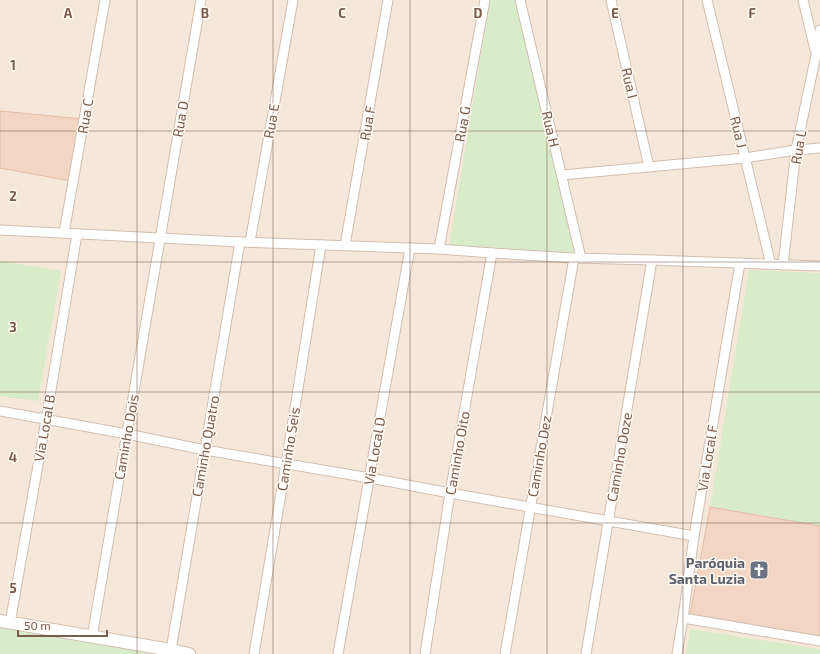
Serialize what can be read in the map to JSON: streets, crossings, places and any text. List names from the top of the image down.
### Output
{
  "streets": {
    "street": [
      "Rua I",
      "Rua C",
      "Rua D",
      "Rua E",
      "Rua F",
      "Rua G",
      "Rua H",
      "Rua J",
      "Rua L",
      "Via Local B",
      "Caminho Dois",
      "Caminho Quatro",
      "Caminho Seis",
      "Via Local D",
      "Caminho Oito",
      "Caminho Dez",
      "Caminho Doze",
      "Via Local F"
    ]
  },
  "crossings": [
    ["Rua D", "Caminho Dois"],
    ["Rua H", "Caminho Dez"]
  ],
  "places": {
    "church": ["Paróquia Santa Luzia"]
  },
  "scale_bar": "50 m",
  "grid": {
    "columns": [
      "A",
      "B",
      "C",
      "D",
      "E",
      "F"
    ],
    "rows": [
      "1",
      "2",
      "3",
      "4",
      "5"
    ]
  }
}
